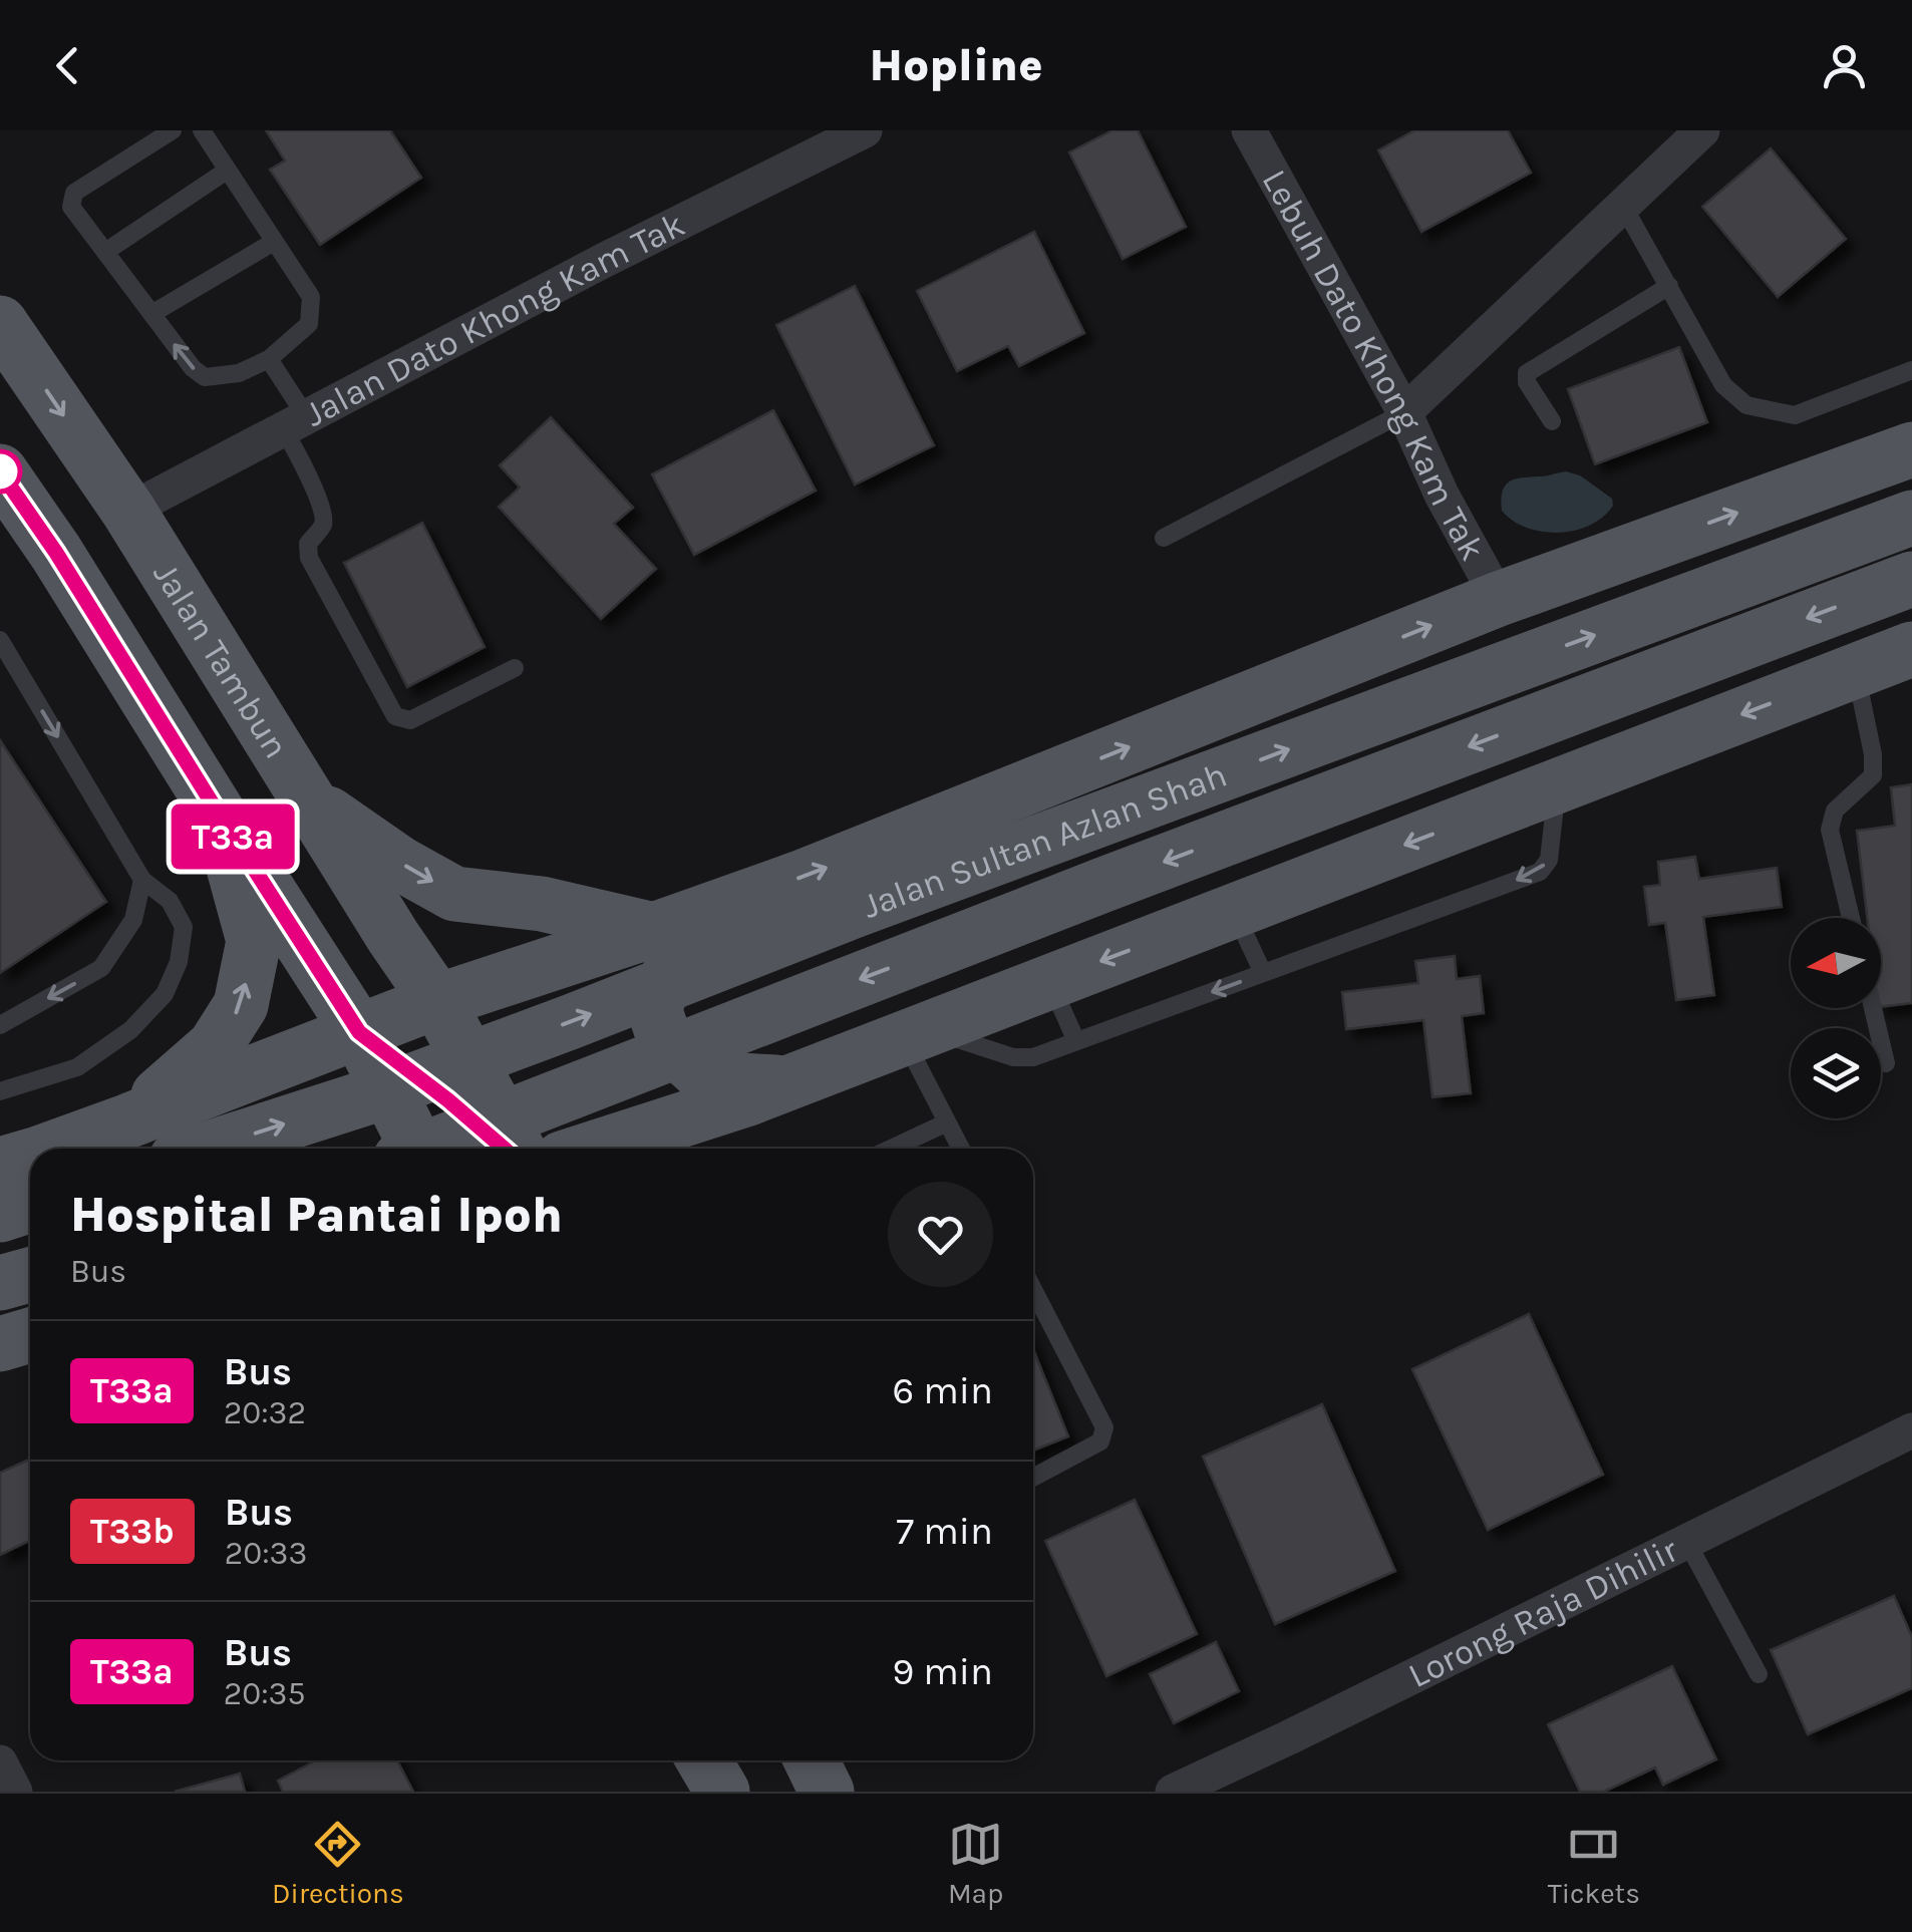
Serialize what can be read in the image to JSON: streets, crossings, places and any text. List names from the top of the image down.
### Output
{
  "streets": {
    "main road": ["Jalan Tambun", "Jalan Sultan Azlan Shah"],
    "street": ["Jalan Dato Khong Kam Tak", "Lebuh Dato Khong Kam Tak", "Lorong Raja Dihilir"]
  },
  "crossings": [
    ["Jalan Dato Khong Kam Tak", "Jalan Tambun"]
  ],
  "lines": ["bus line T33a"],
  "north": "left",
  "page": {
    "header": "Hopline",
    "on_map": "T33a",
    "heading": ["Hospital Pantai Ipoh", "Bus"],
    "list": [
      {
        "mark": "T33a",
        "name": "Bus",
        "note": "20:32",
        "value": "6 min"
      },
      {
        "mark": "T33b",
        "name": "Bus",
        "note": "20:33",
        "value": "7 min"
      },
      {
        "mark": "T33a",
        "name": "Bus",
        "note": "20:35",
        "value": "9 min"
      }
    ],
    "tabs": ["Directions", "Map", "Tickets"]
  }
}
